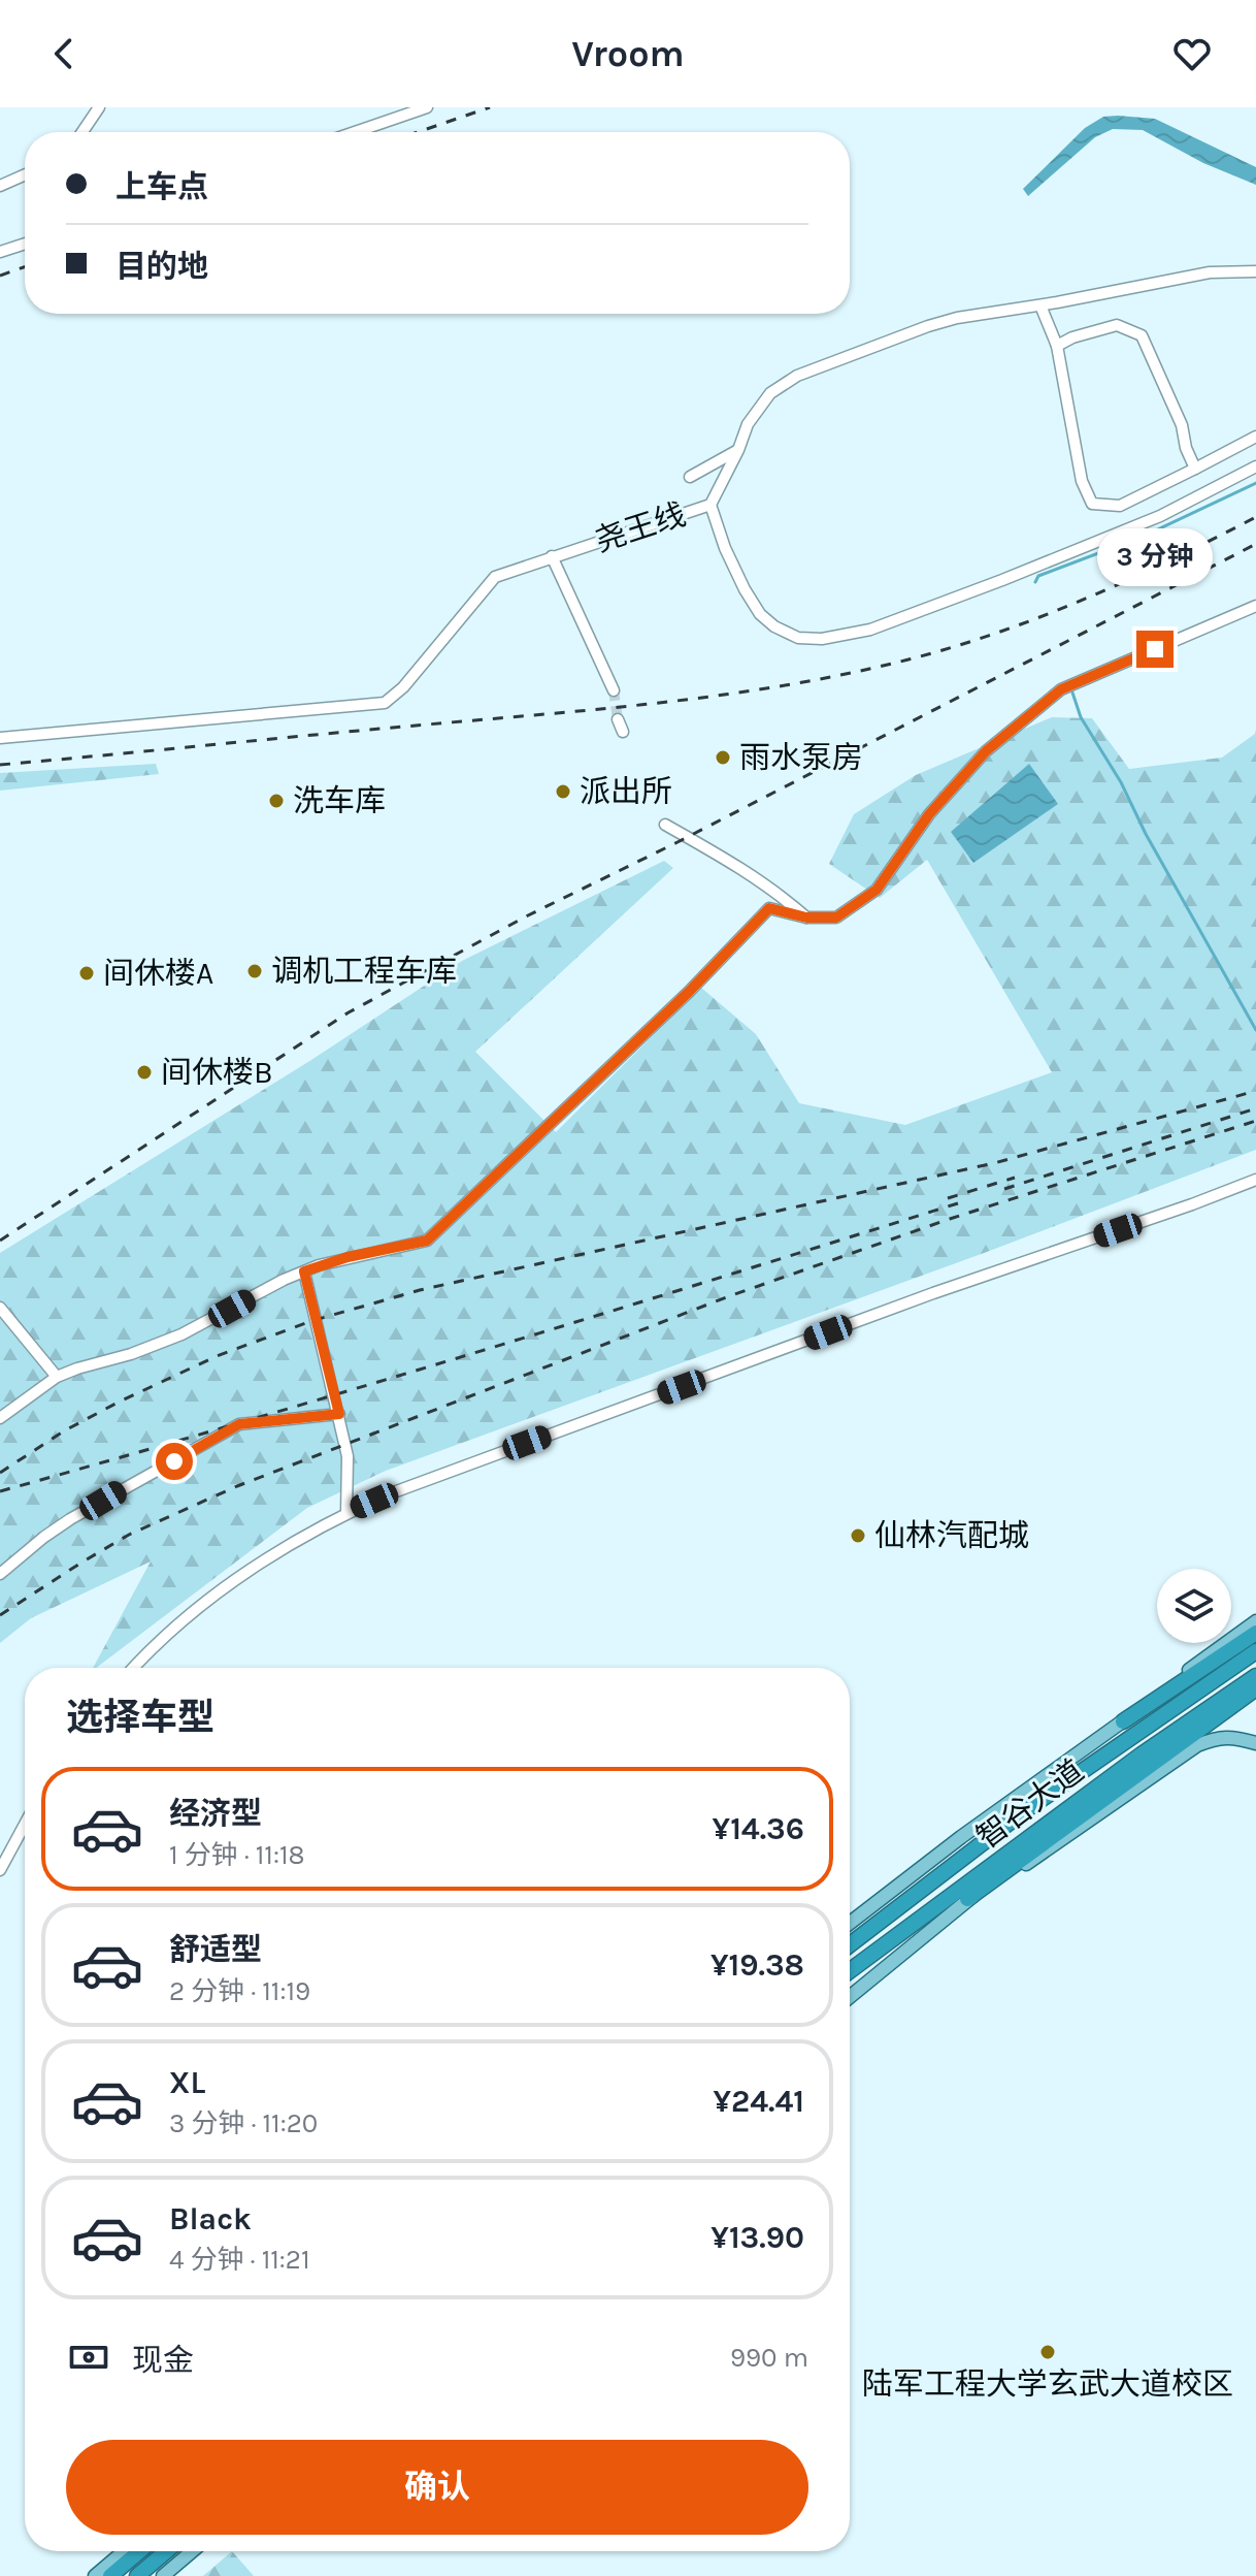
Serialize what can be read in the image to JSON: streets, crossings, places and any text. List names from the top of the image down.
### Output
{
  "streets": {
    "highway": ["智谷大道"],
    "street": ["尧王线"]
  },
  "places": [
    "雨水泵房",
    "派出所",
    "洗车库",
    "调机工程车库",
    "间休楼A",
    "间休楼B",
    "仙林汽配城",
    "陆军工程大学玄武大道校区"
  ],
  "page": {
    "header": "Vroom",
    "banner": ["上车点", "目的地"],
    "bubble": "3 分钟",
    "heading": "选择车型",
    "list": [
      {
        "name": "经济型",
        "note": "1 分钟 · 11:18",
        "value": "¥14.36"
      },
      {
        "name": "舒适型",
        "note": "2 分钟 · 11:19",
        "value": "¥19.38"
      },
      {
        "name": "XL",
        "note": "3 分钟 · 11:20",
        "value": "¥24.41"
      },
      {
        "name": "Black",
        "note": "4 分钟 · 11:21",
        "value": "¥13.90"
      }
    ],
    "pay": ["现金", "990 m"],
    "buttons": "确认"
  }
}
